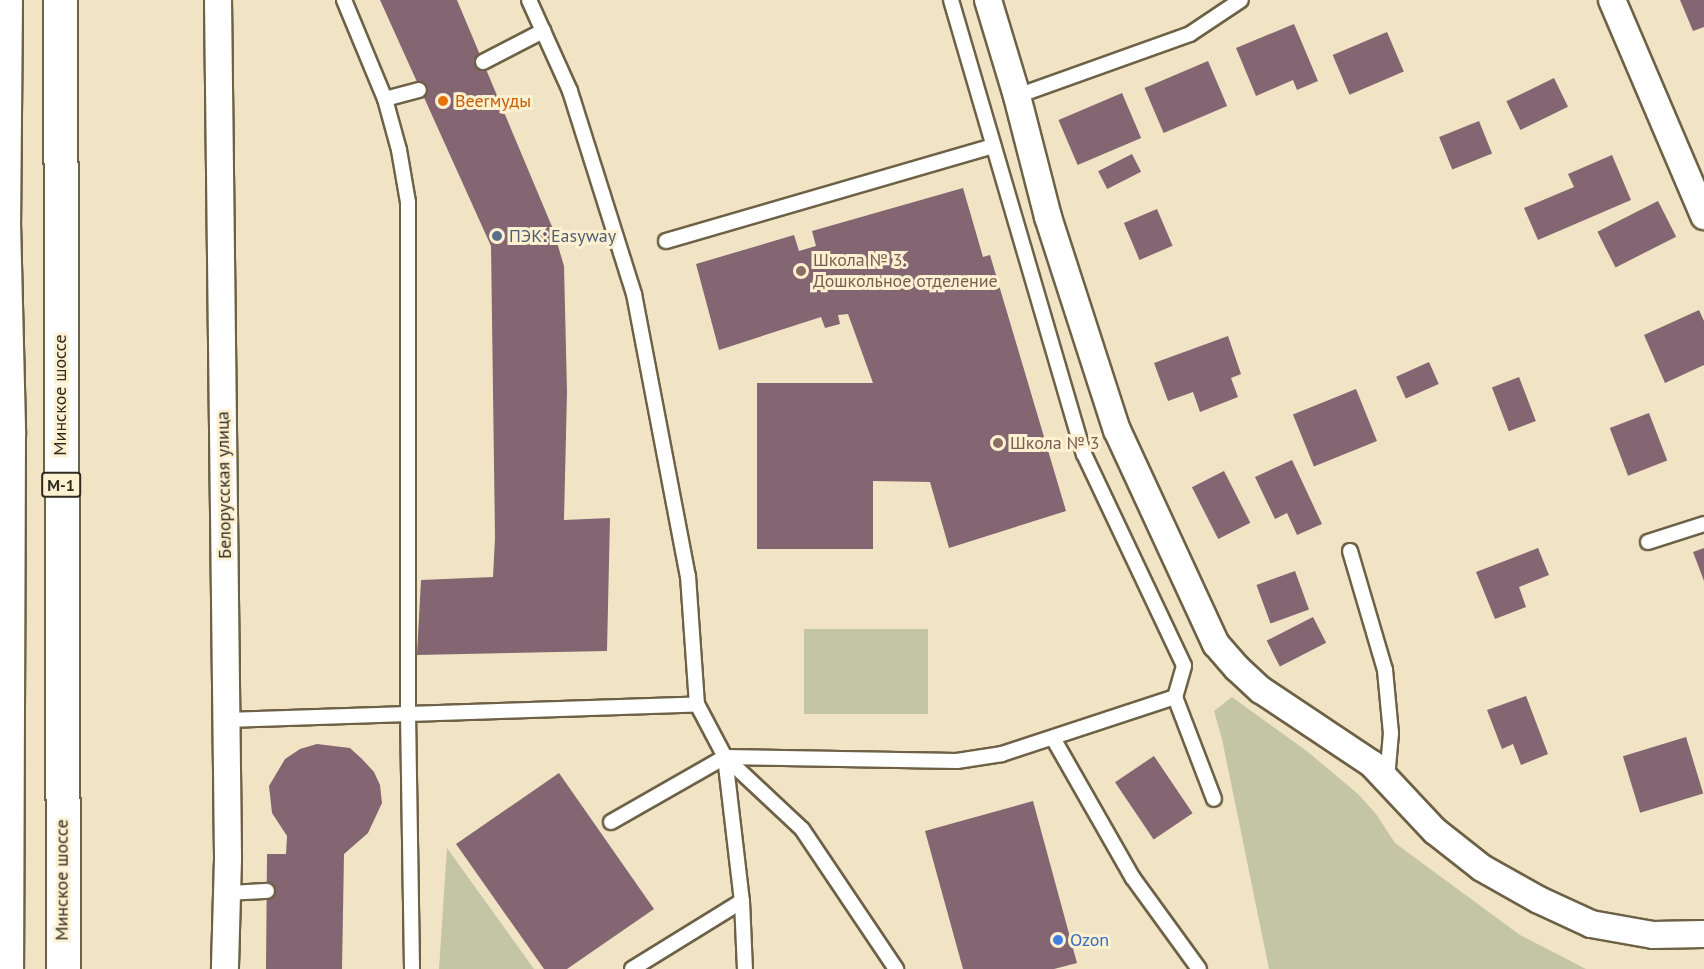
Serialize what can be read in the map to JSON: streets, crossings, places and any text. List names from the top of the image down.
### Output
{
  "streets": {
    "highway": ["Минское шоссе", "М-1"],
    "street": ["Белорусская улица"]
  },
  "places": [
    "Beerмуды",
    "ПЭК: Easyway",
    "Школа № 3. Дошкольное отделение",
    "Школа № 3",
    "Ozon"
  ]
}
